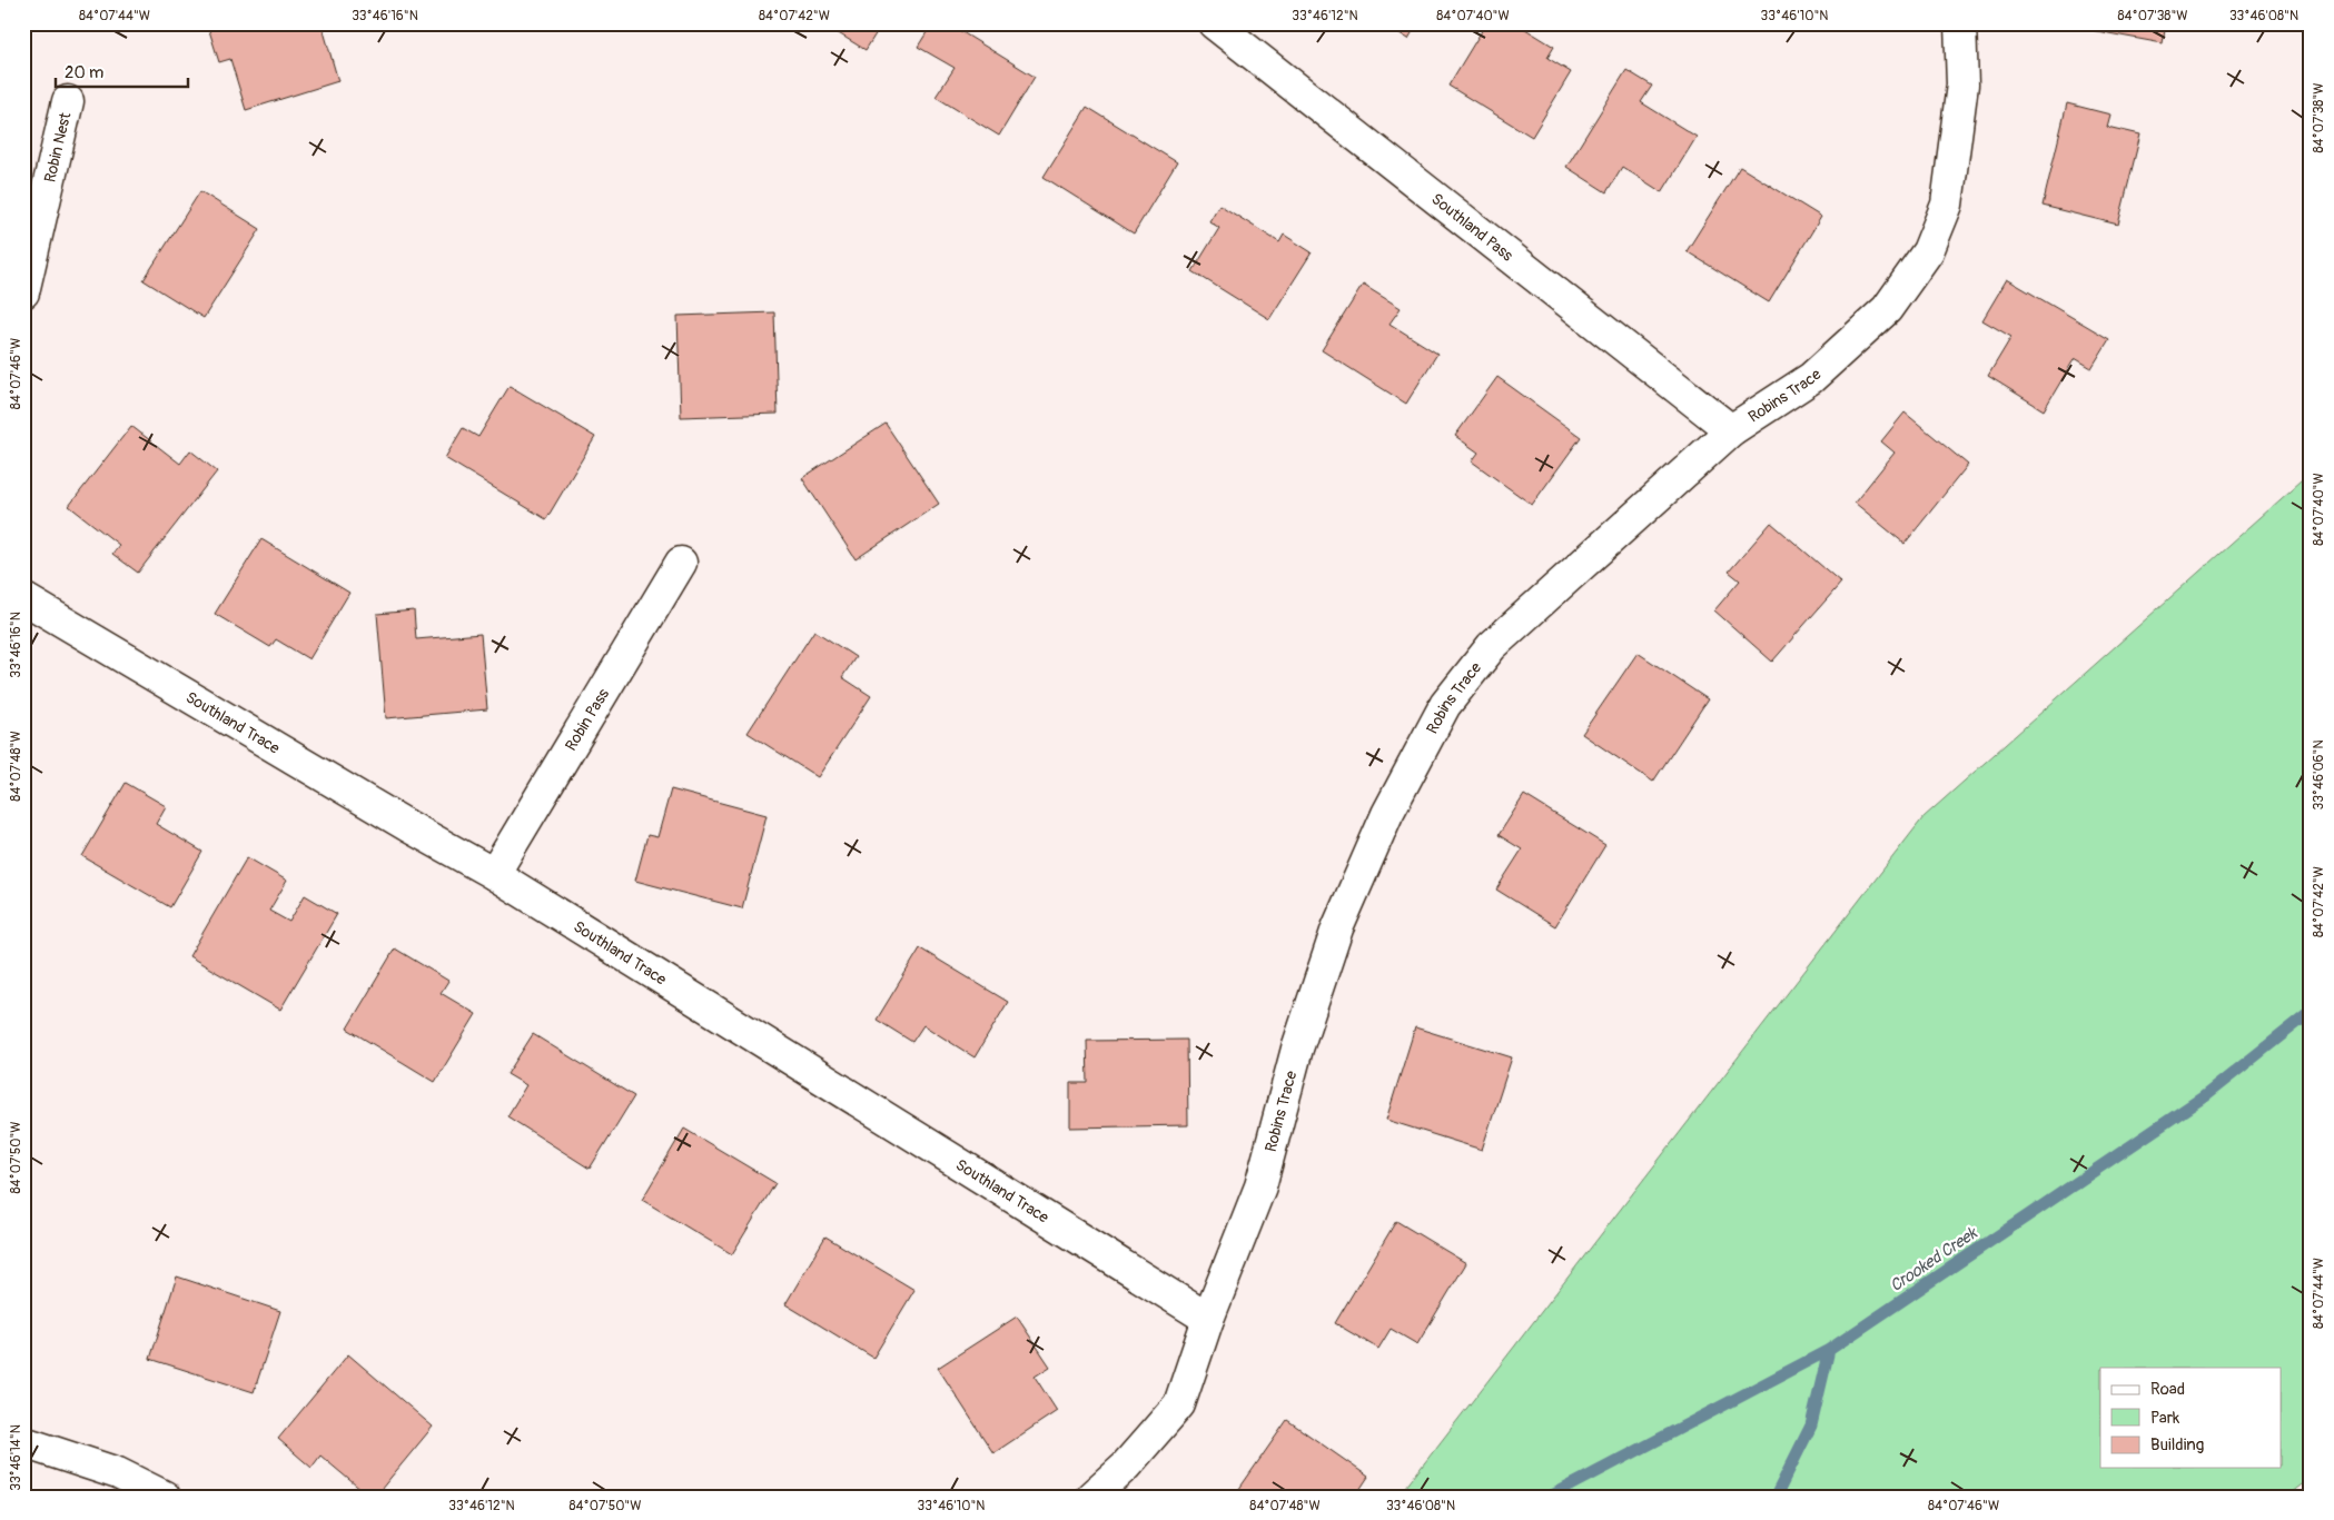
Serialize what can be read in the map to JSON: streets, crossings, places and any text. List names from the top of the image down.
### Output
{
  "streets": {
    "street": [
      "Robin Nest",
      "Southland Pass",
      "Robins Trace",
      "Robin Pass",
      "Southland Trace"
    ]
  },
  "crossings": [
    ["Southland Pass", "Robins Trace"],
    ["Robins Trace", "Southland Trace"],
    ["Robin Pass", "Southland Trace"]
  ],
  "water": ["Crooked Creek"],
  "legend": ["Road", "Park", "Building"],
  "scale_bar": "20 m",
  "coordinates": [
    "84°07'44\"W",
    "33°46'16\"N",
    "84°07'42\"W",
    "33°46'12\"N",
    "84°07'40\"W",
    "33°46'10\"N",
    "84°07'38\"W",
    "33°46'08\"N",
    "84°07'46\"W",
    "84°07'48\"W",
    "33°46'06\"N",
    "84°07'50\"W",
    "33°46'14\"N"
  ]
}
